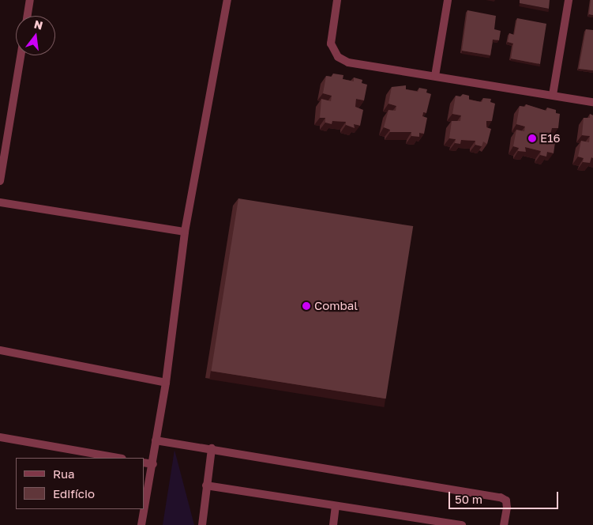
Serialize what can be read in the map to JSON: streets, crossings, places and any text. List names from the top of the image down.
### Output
{
  "places": ["E16", "Combal"],
  "legend": ["Rua", "Edifício"],
  "scale_bar": "50 m",
  "north": "top"
}
